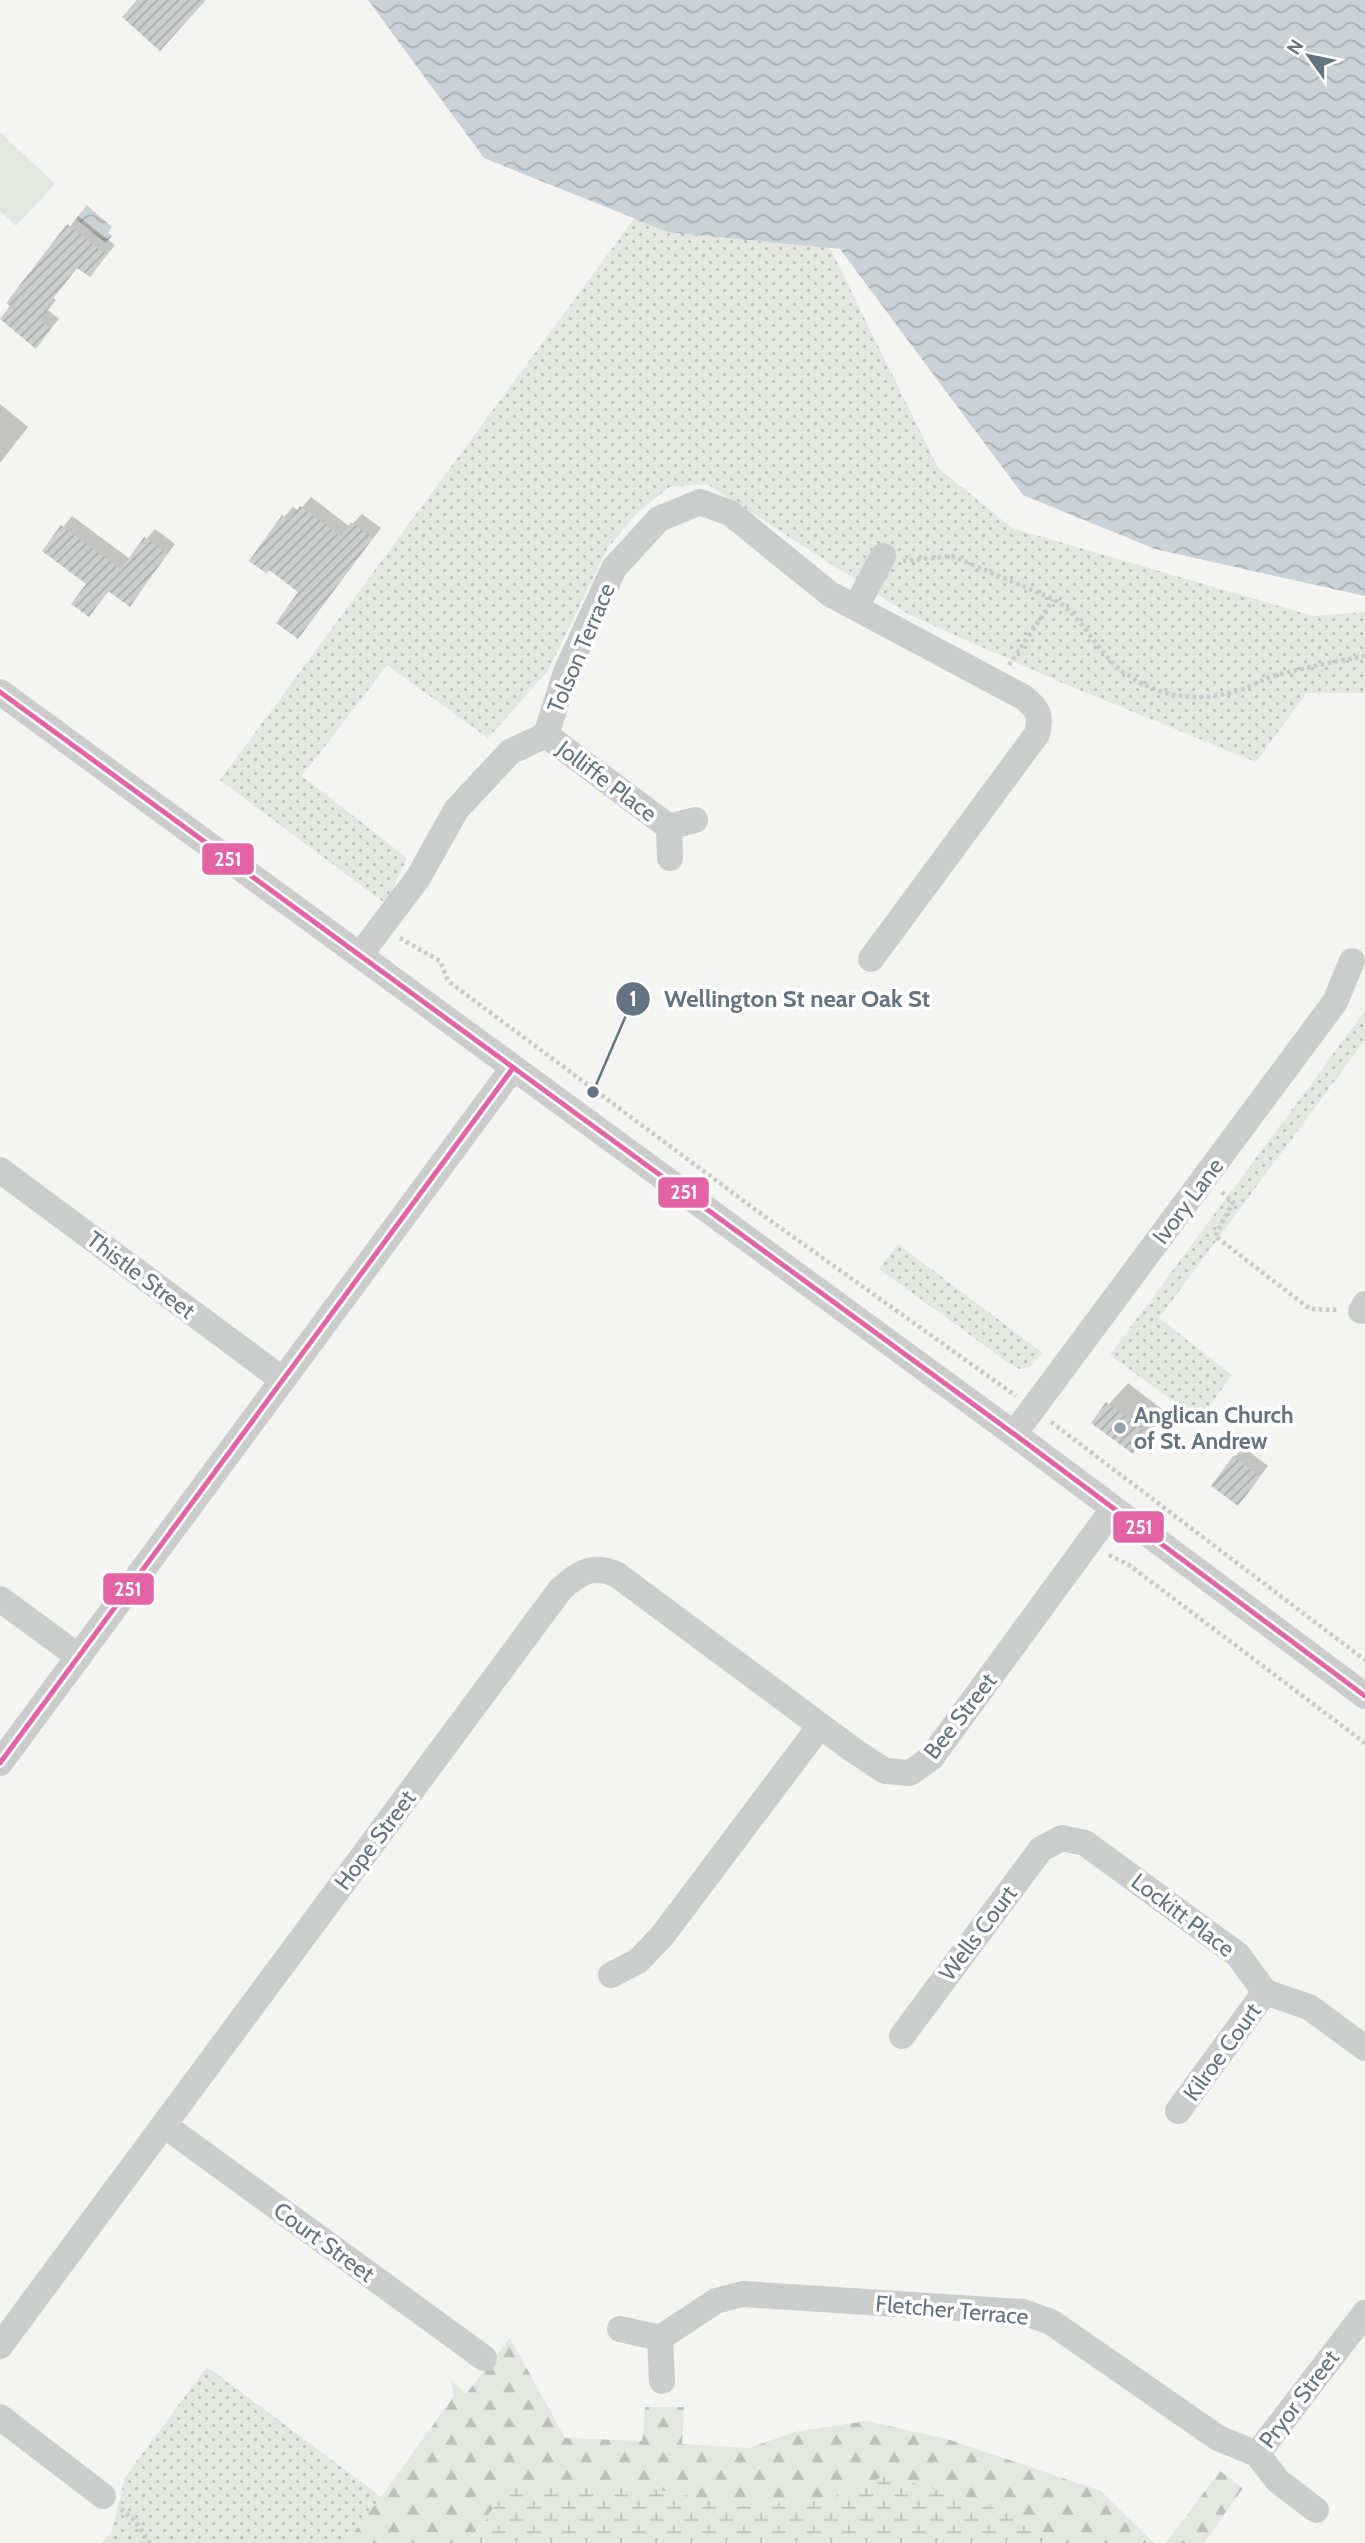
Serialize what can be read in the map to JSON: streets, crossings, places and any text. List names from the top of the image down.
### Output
{
  "streets": {
    "street": [
      "Tolson Terrace",
      "Jolliffe Place",
      "Ivory Lane",
      "Thistle Street",
      "Bee Street",
      "Hope Street",
      "Lockitt Place",
      "Wells Court",
      "Kilroe Court",
      "Court Street",
      "Fletcher Terrace",
      "Pryor Street"
    ]
  },
  "crossings": [
    ["Tolson Terrace", "Jolliffe Place"],
    ["Bee Street", "Hope Street"],
    ["Hope Street", "Court Street"],
    ["Lockitt Place", "Wells Court"],
    ["Lockitt Place", "Kilroe Court"],
    ["Fletcher Terrace", "Pryor Street"]
  ],
  "places": ["Wellington St near Oak St", "Anglican Church of St. Andrew"],
  "lines": ["transit line 251"],
  "north": "top left"
}
